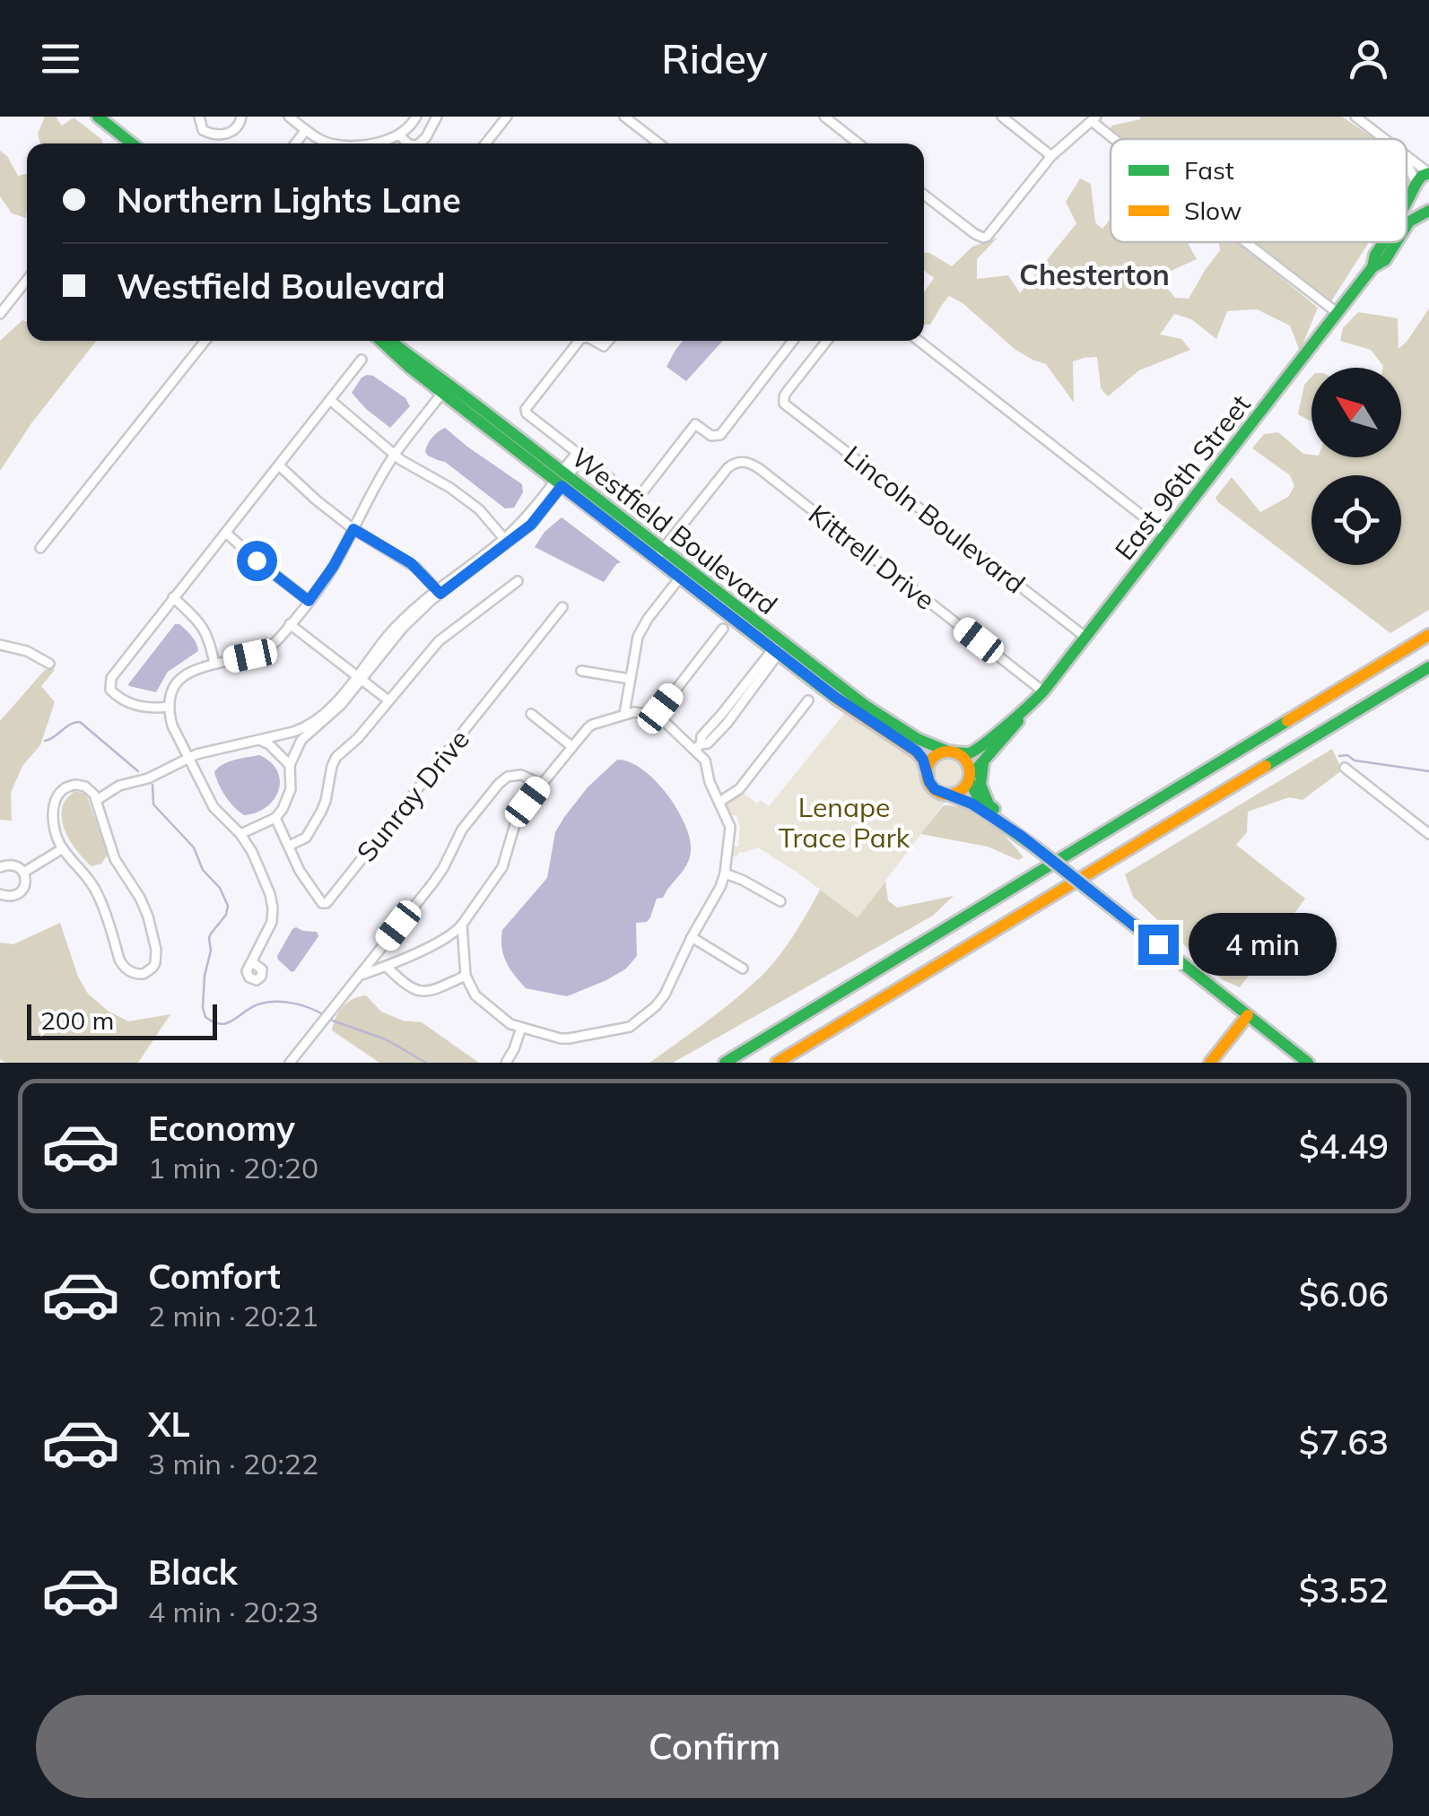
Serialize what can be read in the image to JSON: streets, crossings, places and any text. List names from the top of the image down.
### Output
{
  "streets": {
    "main road": ["East 96th Street", "Westfield Boulevard"],
    "street": ["Lincoln Boulevard", "Kittrell Drive", "Sunray Drive"]
  },
  "crossings": [
    ["East 96th Street", "Lincoln Boulevard"],
    ["East 96th Street", "Westfield Boulevard"],
    ["East 96th Street", "Kittrell Drive"],
    ["Westfield Boulevard", "Kittrell Drive"]
  ],
  "districts": ["Chesterton"],
  "parks": ["Lenape Trace Park"],
  "legend": ["Fast", "Slow"],
  "scale_bar": "200 m",
  "north": "top left",
  "page": {
    "header": "Ridey",
    "banner": ["Northern Lights Lane", "Westfield Boulevard"],
    "bubble": "4 min",
    "scale": "200 m",
    "list": [
      {
        "name": "Economy",
        "note": "1 min · 20:20",
        "value": "$4.49"
      },
      {
        "name": "Comfort",
        "note": "2 min · 20:21",
        "value": "$6.06"
      },
      {
        "name": "XL",
        "note": "3 min · 20:22",
        "value": "$7.63"
      },
      {
        "name": "Black",
        "note": "4 min · 20:23",
        "value": "$3.52"
      }
    ],
    "buttons": "Confirm"
  }
}
